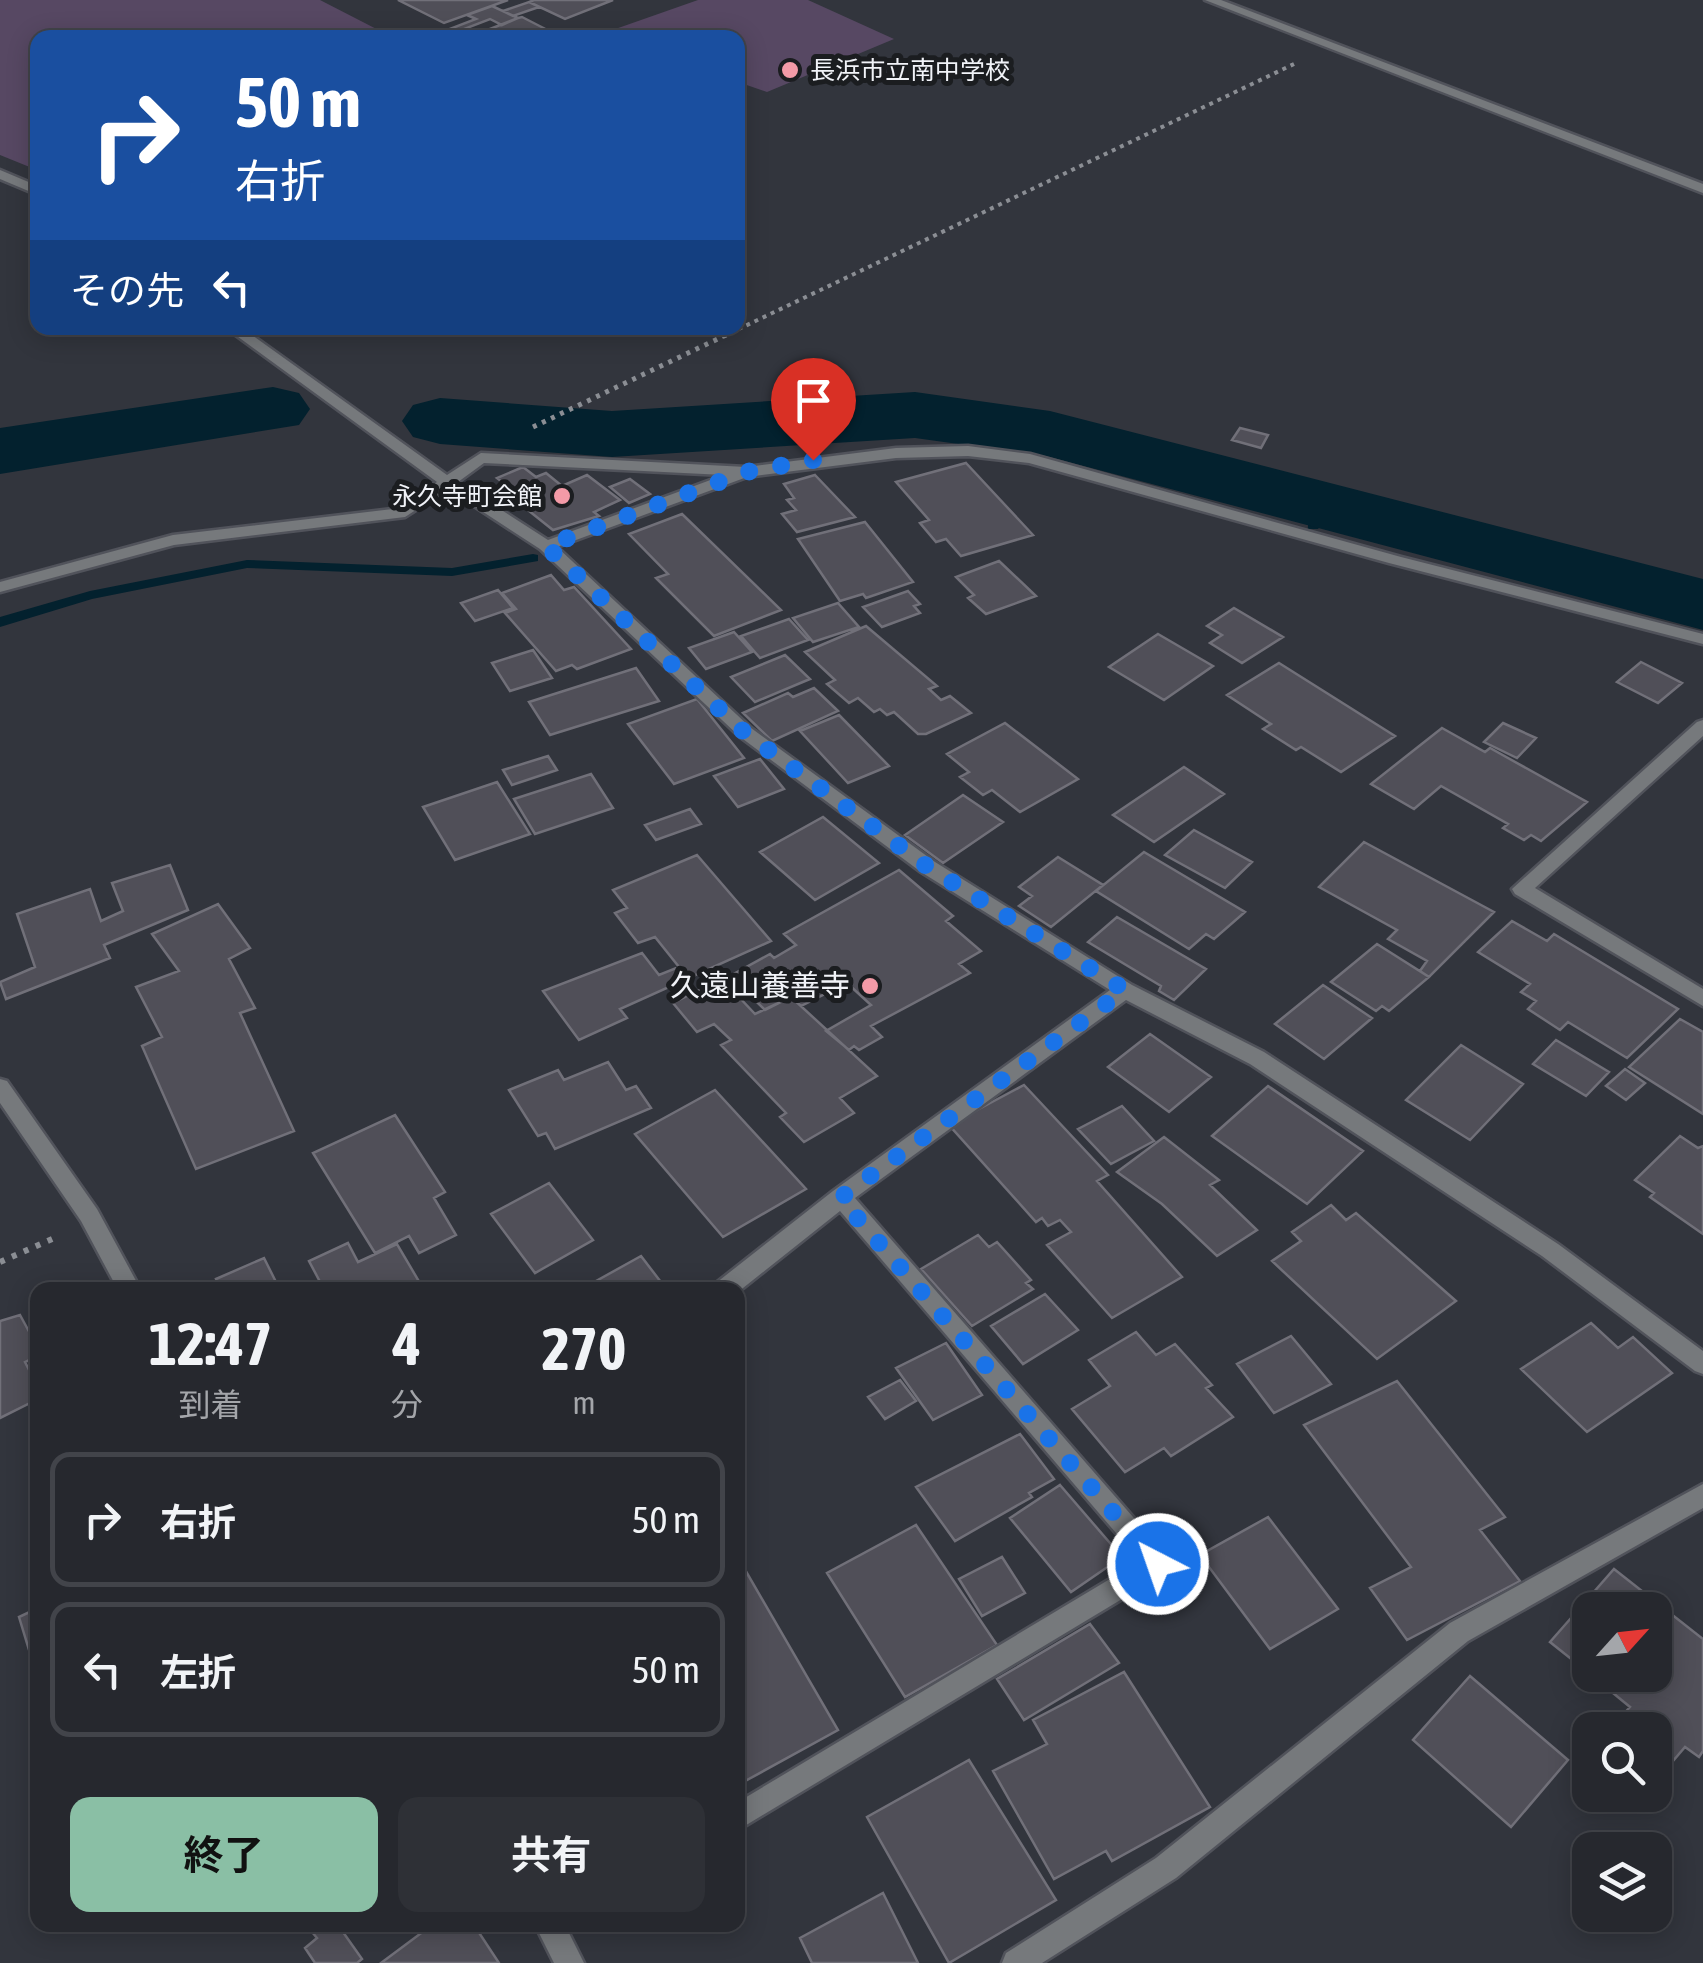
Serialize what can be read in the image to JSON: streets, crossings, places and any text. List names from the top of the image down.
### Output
{
  "places": ["長浜市立南中学校", "永久寺町会館", "久遠山養善寺"],
  "north": "top right",
  "page": {
    "turn": ["50 m", "右折"],
    "then": "その先",
    "eta": [
      "12:47",
      "到着",
      "4",
      "分",
      "270",
      "m"
    ],
    "list": [
      {
        "name": "右折",
        "value": "50 m"
      },
      {
        "name": "左折",
        "value": "50 m"
      }
    ],
    "buttons": ["終了", "共有"]
  }
}
